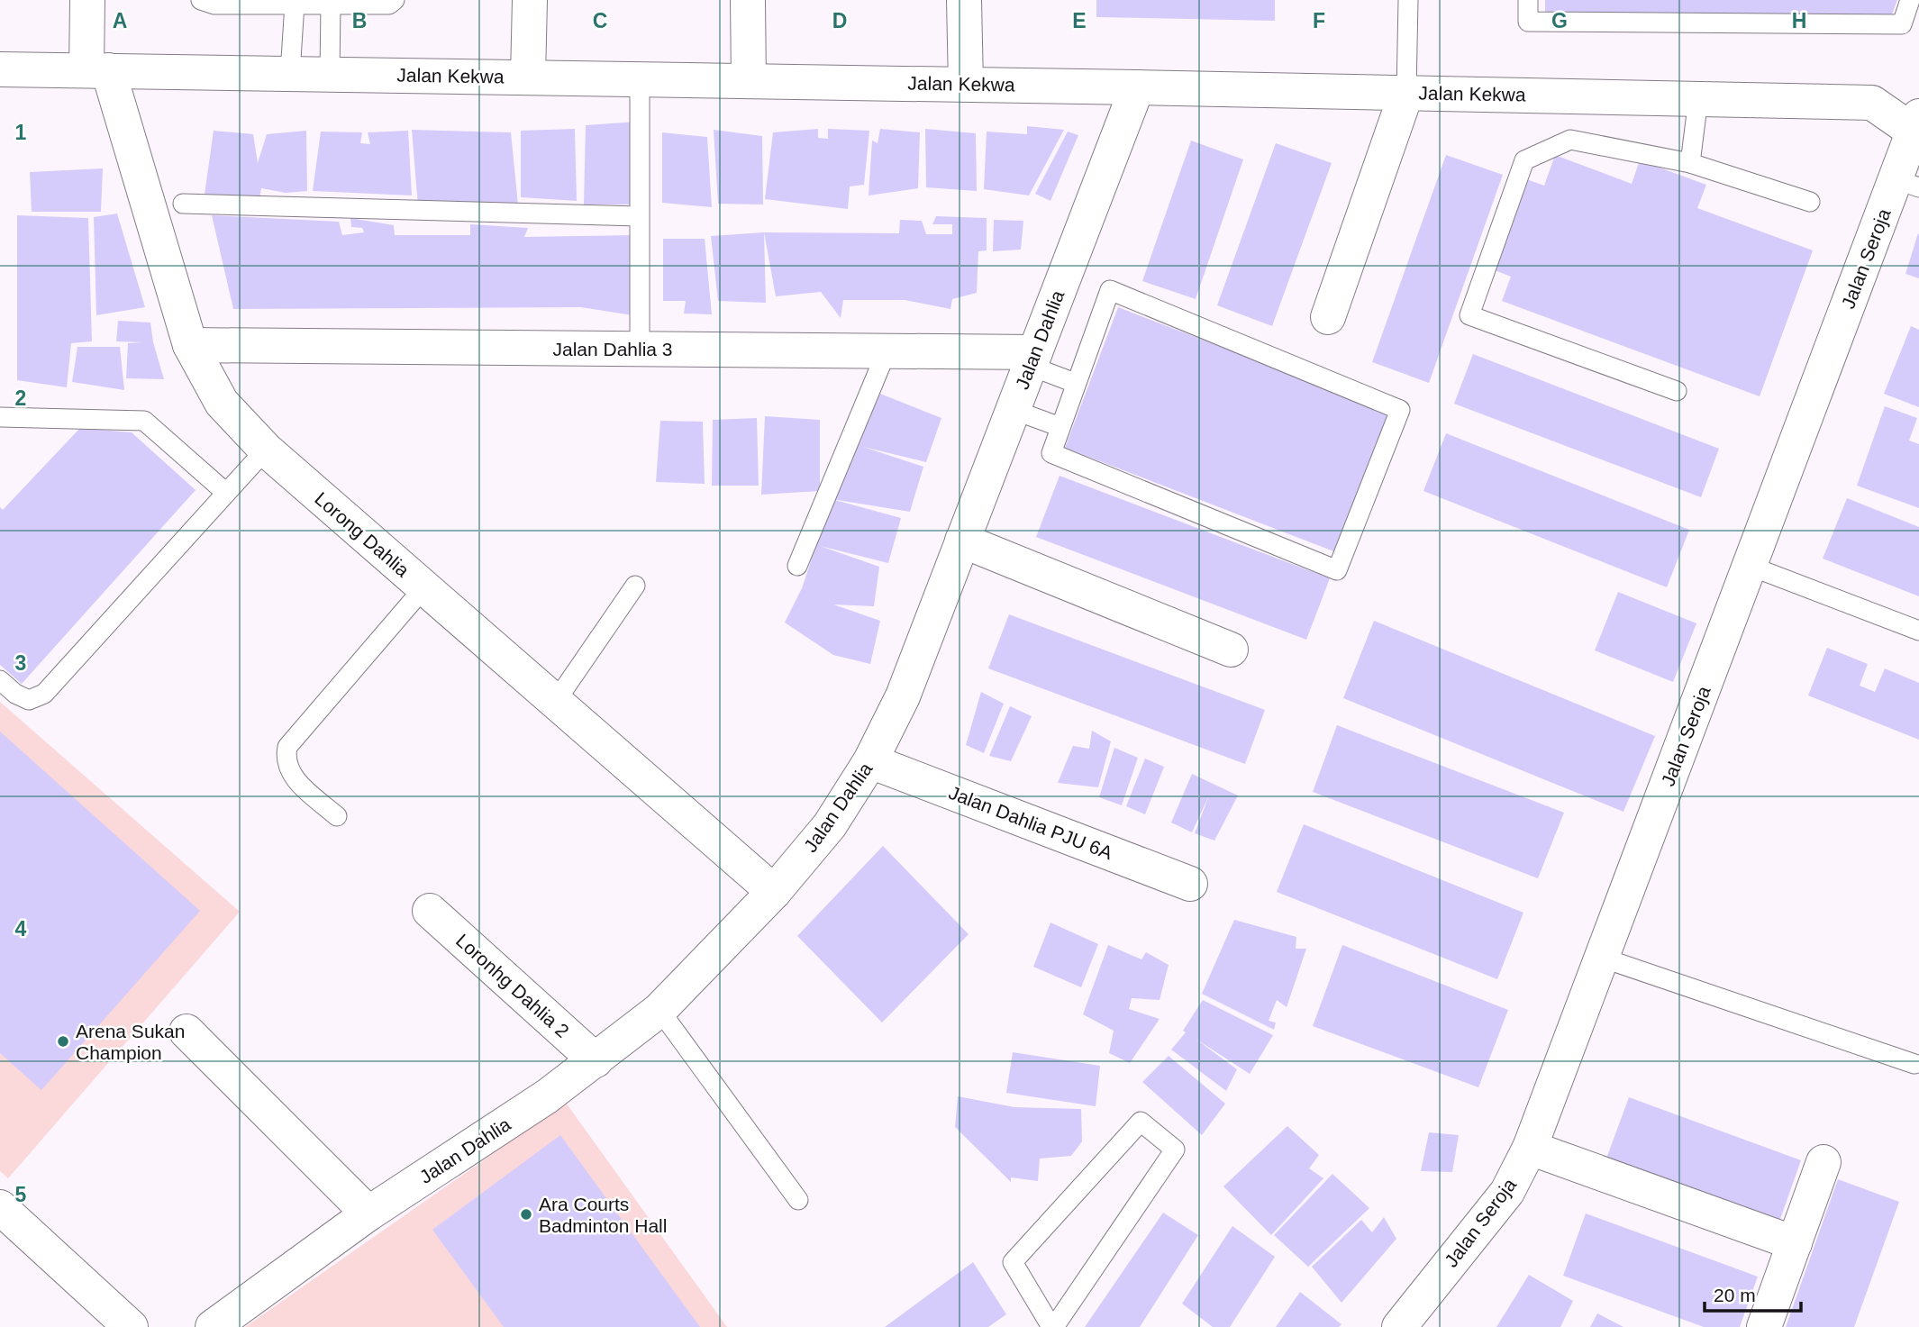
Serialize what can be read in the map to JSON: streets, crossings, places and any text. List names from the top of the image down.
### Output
{
  "streets": {
    "street": [
      "Jalan Kekwa",
      "Jalan Seroja",
      "Jalan Dahlia",
      "Jalan Dahlia 3",
      "Lorong Dahlia",
      "Jalan Dahlia PJU 6A",
      "Loronhg Dahlia 2"
    ]
  },
  "crossings": [
    ["Jalan Kekwa", "Jalan Seroja"],
    ["Jalan Kekwa", "Jalan Dahlia"],
    ["Jalan Kekwa", "Lorong Dahlia"],
    ["Jalan Dahlia", "Jalan Dahlia 3"],
    ["Jalan Dahlia", "Lorong Dahlia"],
    ["Jalan Dahlia", "Jalan Dahlia PJU 6A"],
    ["Jalan Dahlia", "Loronhg Dahlia 2"],
    ["Jalan Dahlia 3", "Lorong Dahlia"]
  ],
  "places": ["Arena Sukan Champion", "Ara Courts Badminton Hall"],
  "scale_bar": "20 m",
  "grid": {
    "columns": [
      "A",
      "B",
      "C",
      "D",
      "E",
      "F",
      "G",
      "H"
    ],
    "rows": [
      "1",
      "2",
      "3",
      "4",
      "5"
    ]
  }
}
